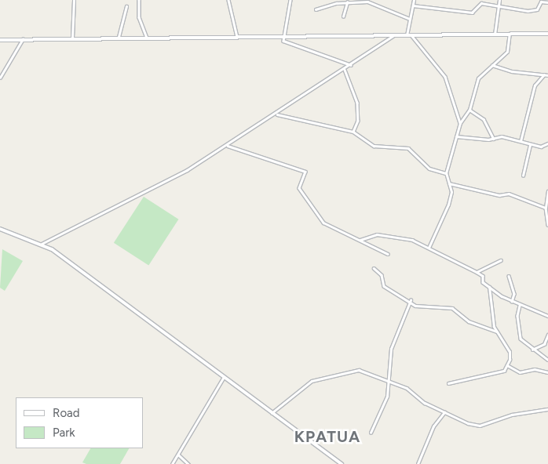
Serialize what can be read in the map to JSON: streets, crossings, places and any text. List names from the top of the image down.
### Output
{
  "districts": ["KPATUA"],
  "legend": ["Road", "Park"]
}
